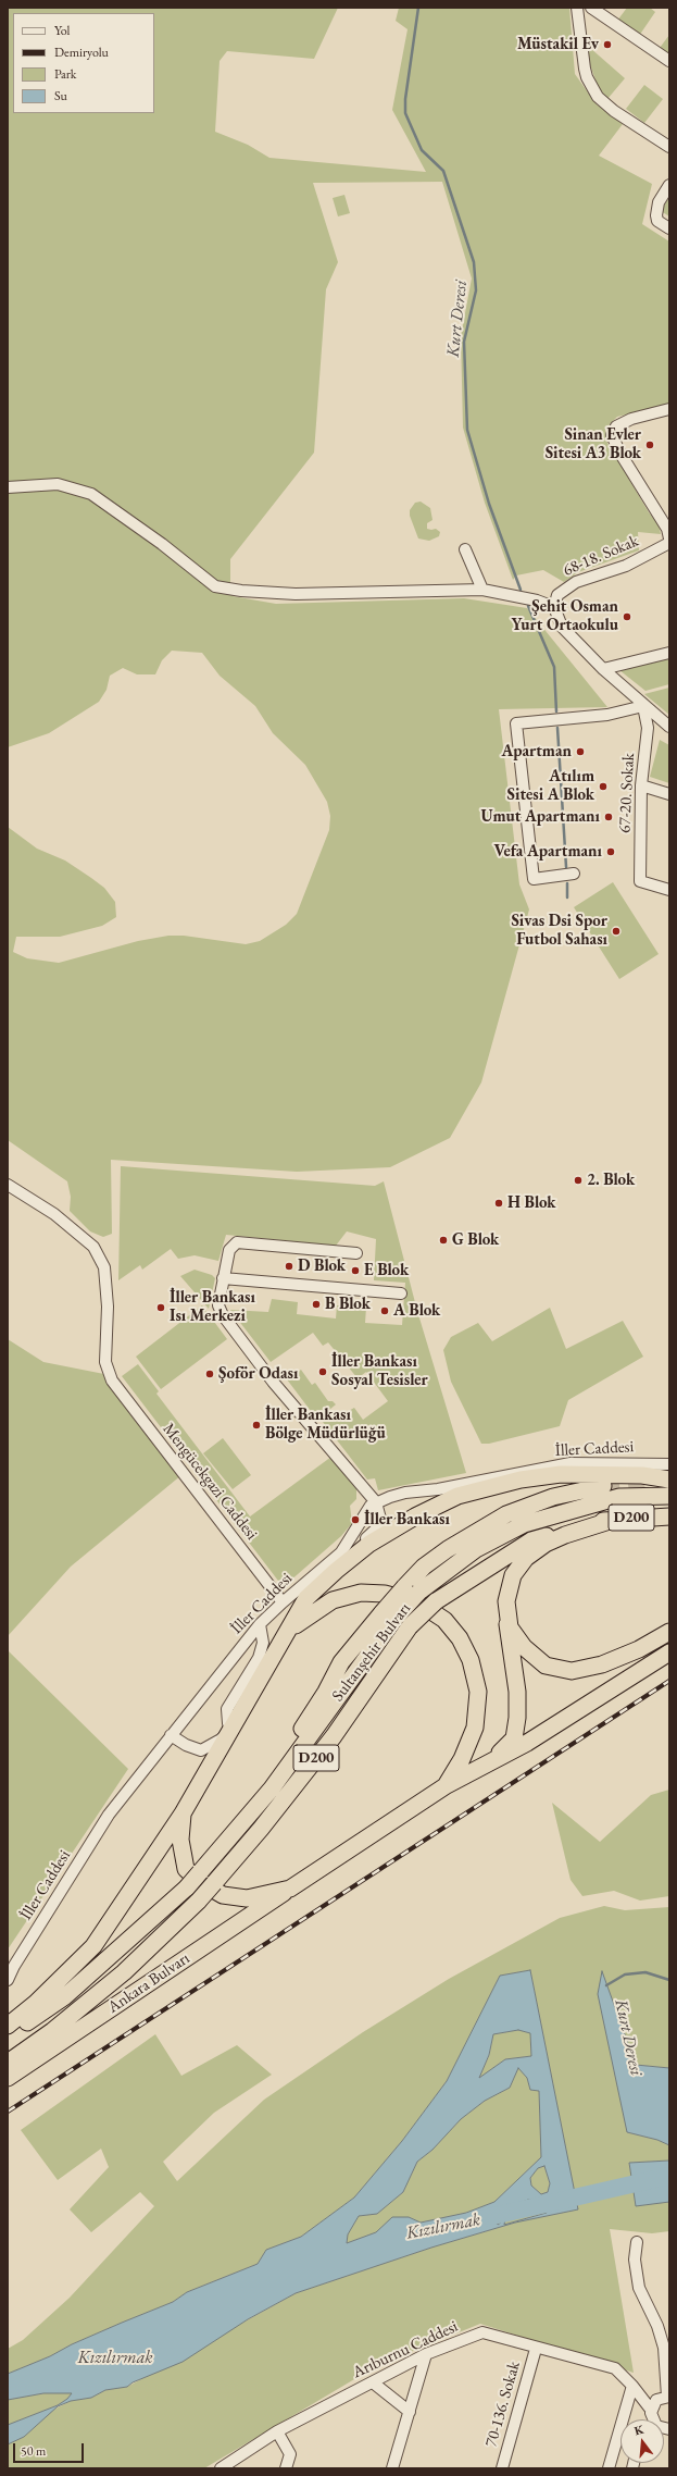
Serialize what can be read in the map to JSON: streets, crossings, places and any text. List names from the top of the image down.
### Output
{
  "streets": {
    "highway": ["D200", "Sultanşehir Bulvarı", "Ankara Bulvarı"],
    "street": [
      "68-18. Sokak",
      "67-20. Sokak",
      "İller Caddesi",
      "Mengücekgazi Caddesi",
      "Arıburnu Caddesi",
      "70-136. Sokak"
    ]
  },
  "crossings": [
    ["İller Caddesi", "Mengücekgazi Caddesi"],
    ["Sultanşehir Bulvarı", "Ankara Bulvarı"],
    ["Arıburnu Caddesi", "70-136. Sokak"]
  ],
  "water": ["Kurt Deresi", "Kızılırmak"],
  "places": [
    "Müstakil Ev",
    "Sinan Evler Sitesi A3 Blok",
    "Şehit Osman Yurt Ortaokulu",
    "Apartman",
    "Atılım Sitesi A Blok",
    "Umut Apartmanı",
    "Vefa Apartmanı",
    "Sivas Dsi Spor Futbol Sahası",
    "2. Blok",
    "H Blok",
    "G Blok",
    "D Blok",
    "E Blok",
    "B Blok",
    "İller Bankası Isı Merkezi",
    "A Blok",
    "İller Bankası Sosyal Tesisler",
    "Şoför Odası",
    "İller Bankası Bölge Müdürlüğü",
    "İller Bankası"
  ],
  "legend": [
    "Yol",
    "Demiryolu",
    "Park",
    "Su"
  ],
  "scale_bar": "50 m",
  "north": "top"
}
